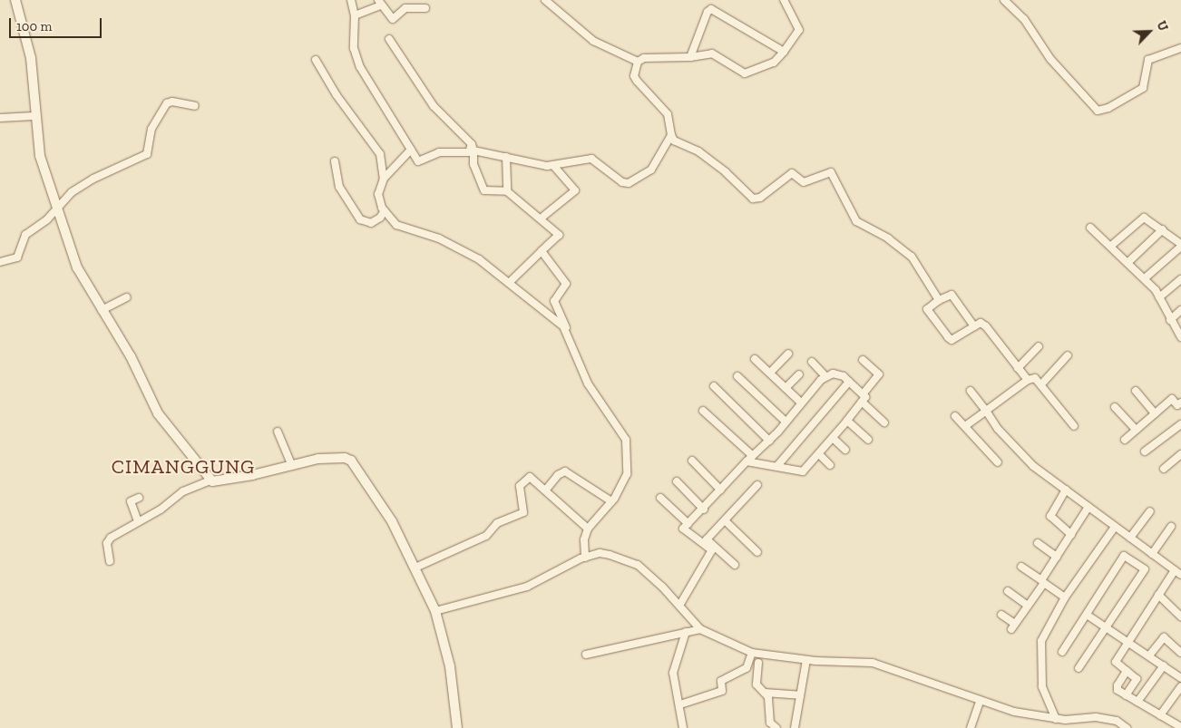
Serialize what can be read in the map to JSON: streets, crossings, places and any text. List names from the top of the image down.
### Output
{
  "districts": ["CIMANGGUNG"],
  "scale_bar": "100 m",
  "north": "top right"
}
